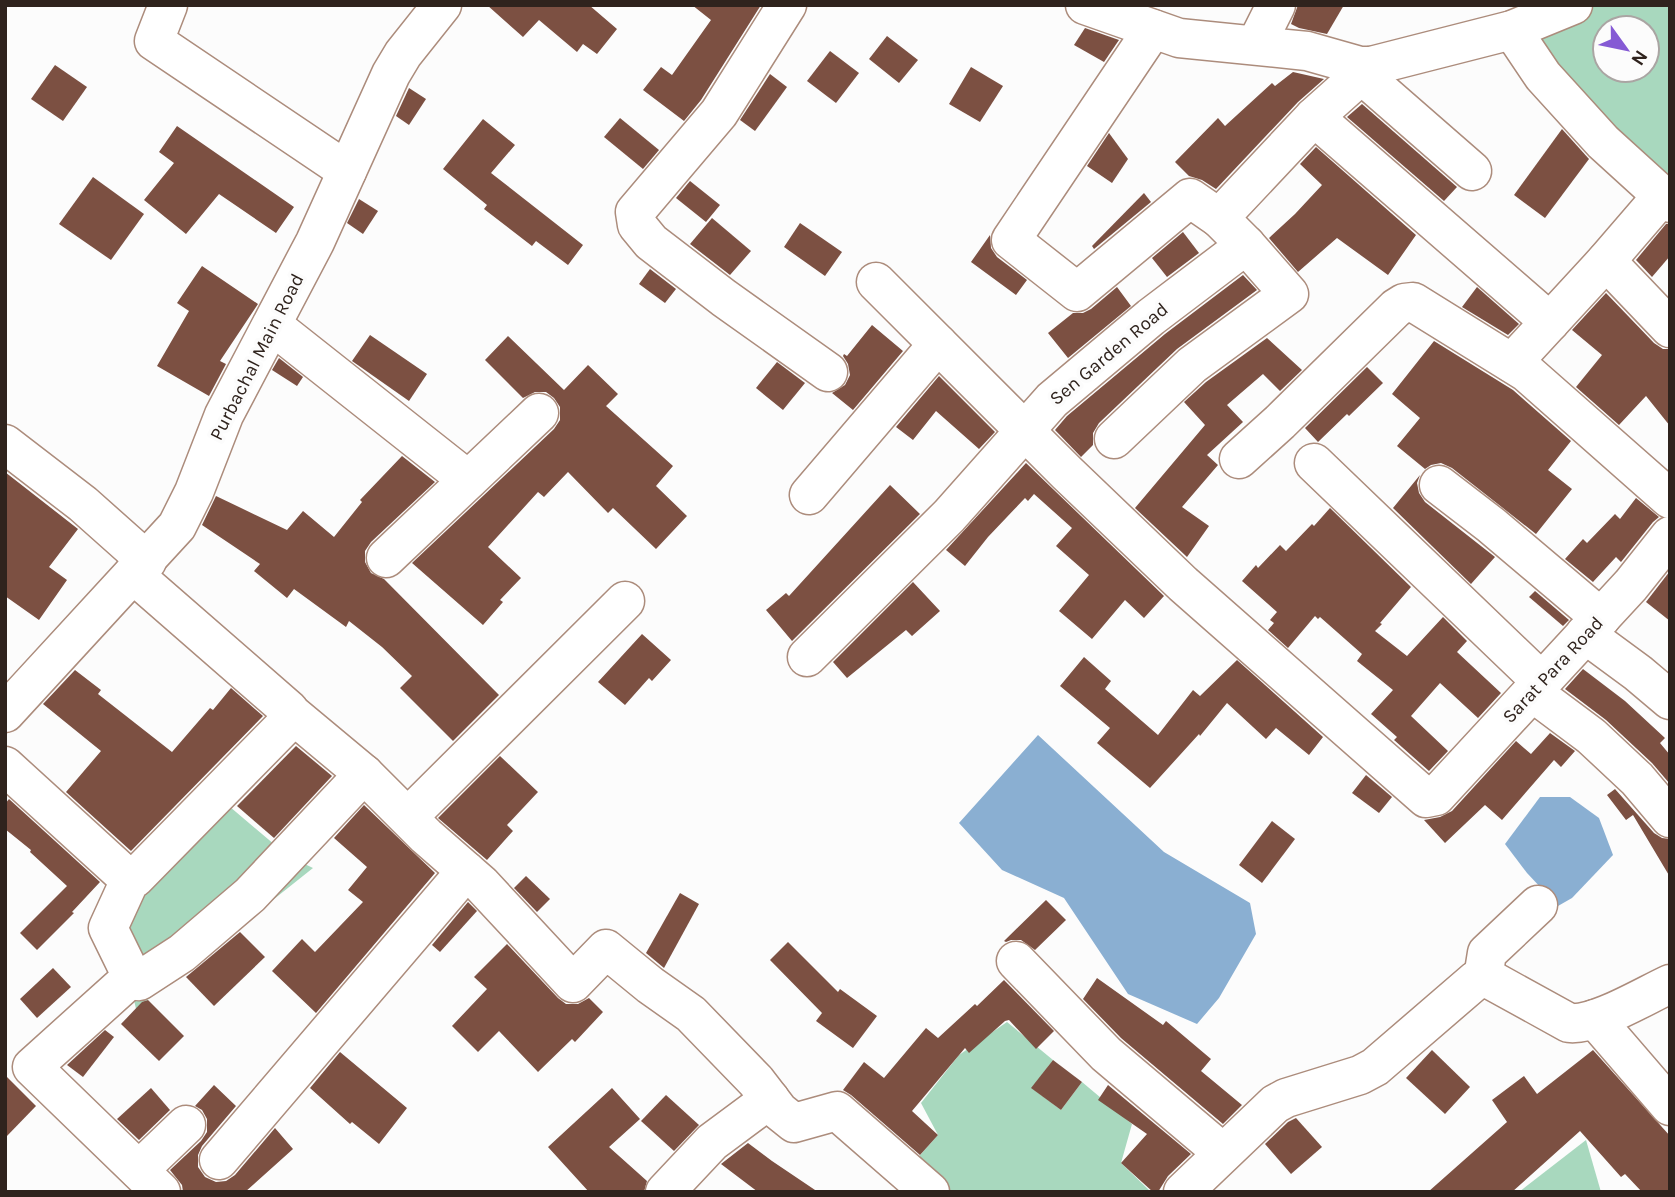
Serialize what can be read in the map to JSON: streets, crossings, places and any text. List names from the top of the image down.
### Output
{
  "streets": {
    "street": ["Sen Garden Road", "Purbachal Main Road", "Sarat Para Road"]
  },
  "crossings": [
    ["Sen Garden Road", "Sarat Para Road"]
  ],
  "north": "bottom right"
}
